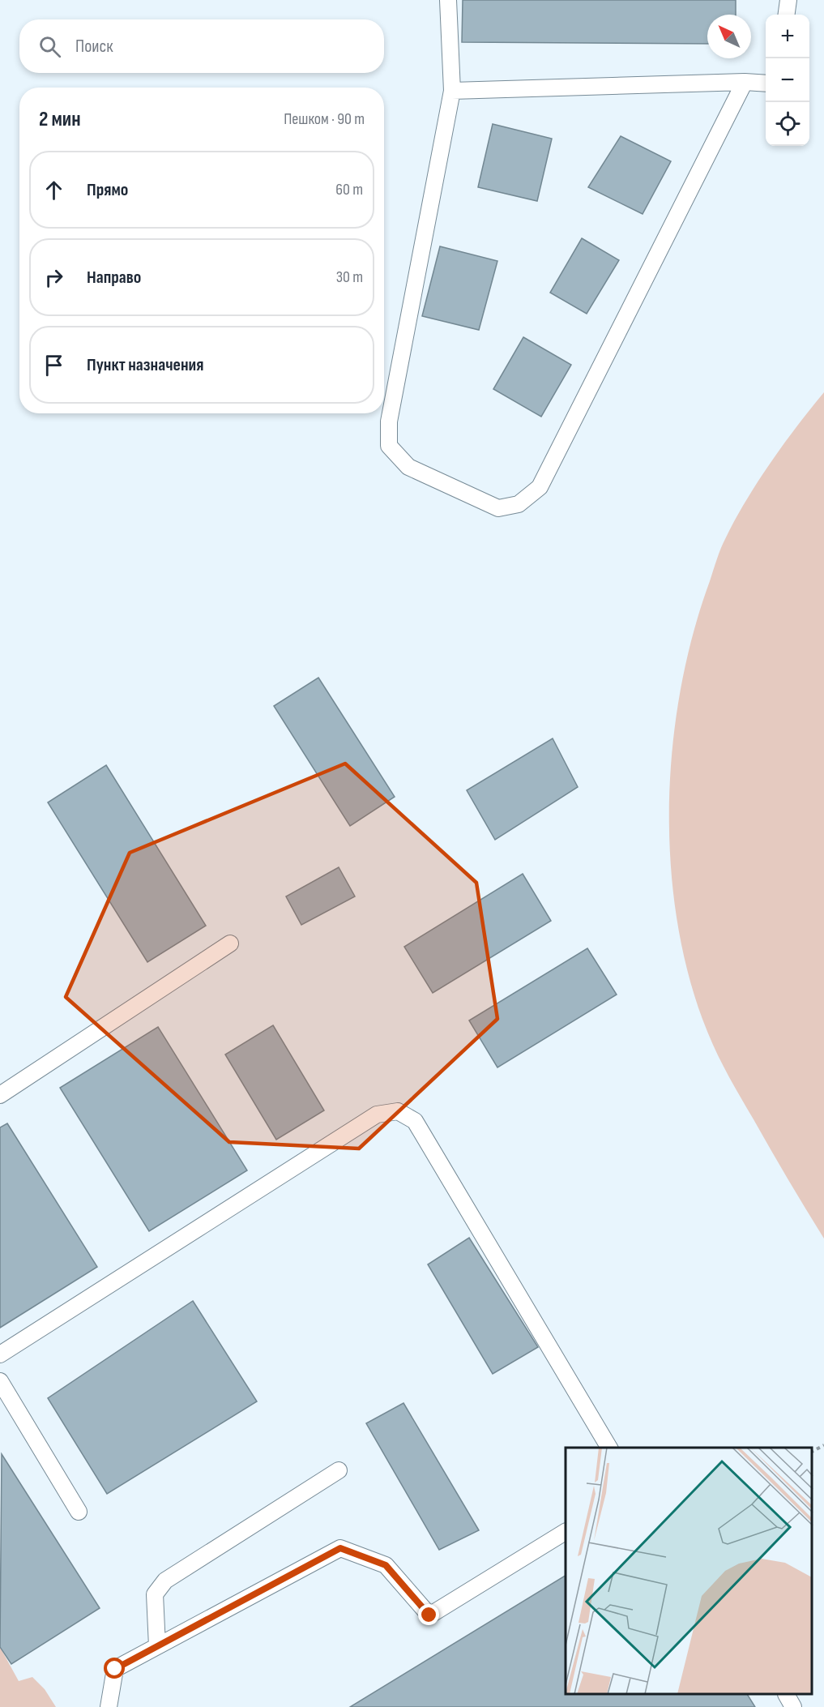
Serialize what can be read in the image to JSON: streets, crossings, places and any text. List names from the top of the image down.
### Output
{
  "north": "top left",
  "page": {
    "map_buttons": ["+", "−"],
    "search": "Поиск",
    "heading": ["2 мин", "Пешком · 90 m"],
    "list": [
      ["Прямо", "60 m"],
      ["Направо", "30 m"],
      "Пункт назначения"
    ]
  }
}
